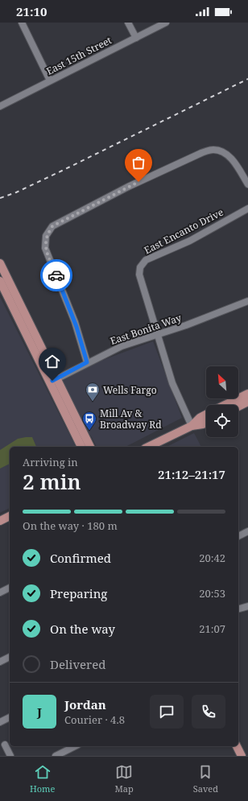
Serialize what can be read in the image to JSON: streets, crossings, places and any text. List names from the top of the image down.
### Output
{
  "streets": {
    "street": ["East 15th Street", "East Encanto Drive", "East Bonita Way"]
  },
  "crossings": [
    ["East Encanto Drive", "East Bonita Way"]
  ],
  "places": {
    "bank": ["Wells Fargo"],
    "bus stop": ["Mill Av & Broadway Rd"]
  },
  "north": "top left",
  "page": {
    "status": "21:10",
    "heading": ["2 min", "Arriving in", "21:12–21:17"],
    "panel": ["Jordan", "Courier · 4.8"],
    "bar": "On the way · 180 m",
    "list": [
      ["Confirmed", "20:42"],
      ["Preparing", "20:53"],
      ["On the way", "21:07"],
      "Delivered"
    ],
    "round": "J",
    "tabs": ["Home", "Map", "Saved"]
  }
}
